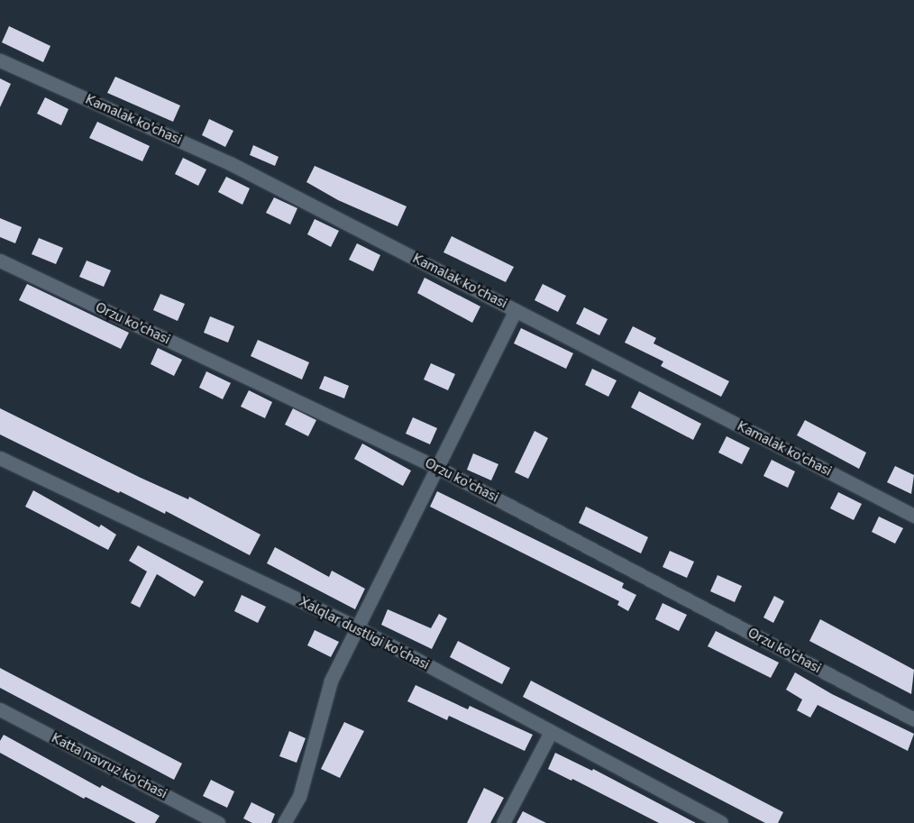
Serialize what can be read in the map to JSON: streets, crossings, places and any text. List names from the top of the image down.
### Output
{
  "streets": {
    "street": [
      "Kamalak ko'chasi",
      "Orzu ko'chasi",
      "Xalqlar dustligi ko'chasi",
      "Katta navruz ko'chasi"
    ]
  }
}
